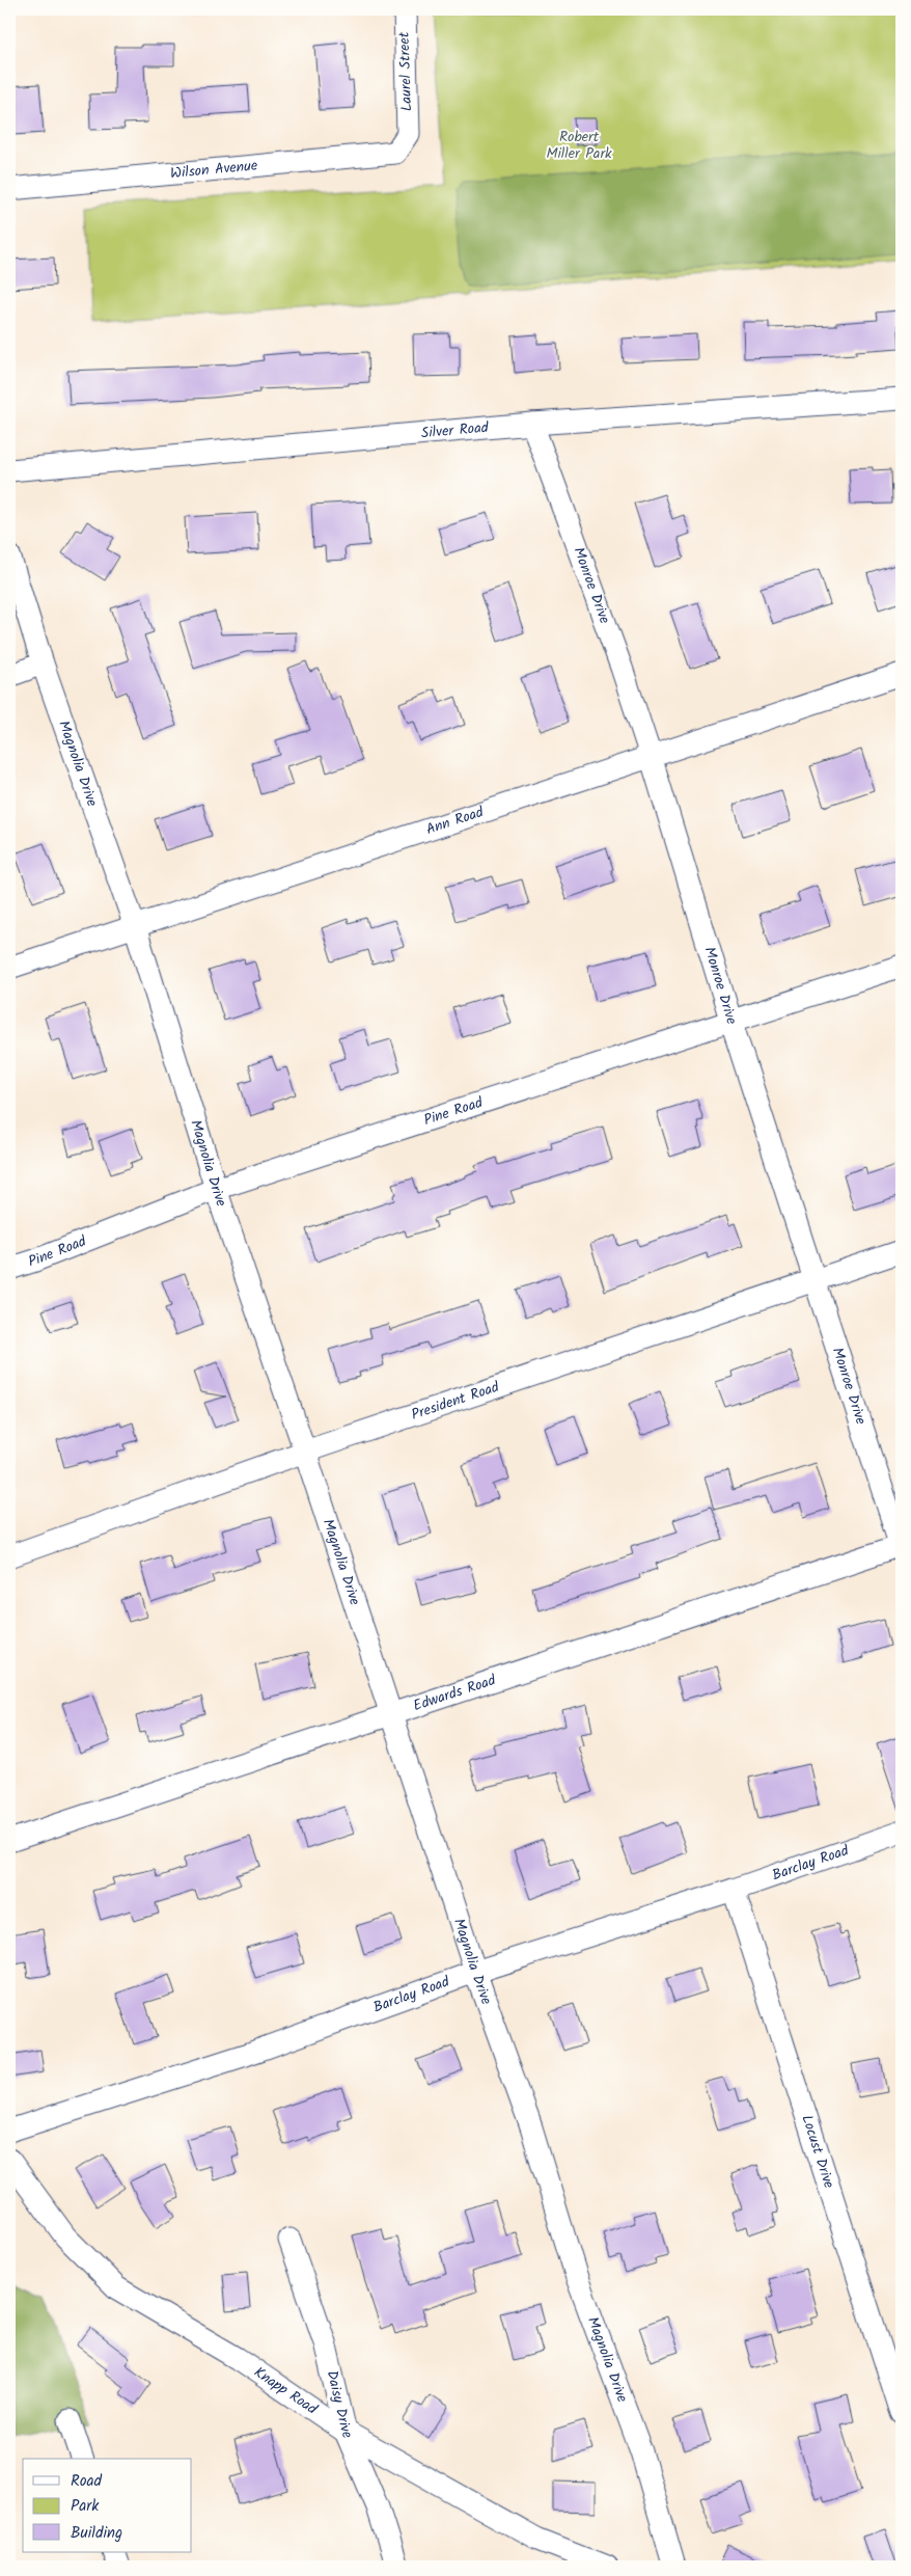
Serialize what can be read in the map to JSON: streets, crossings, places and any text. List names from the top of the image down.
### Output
{
  "streets": {
    "street": [
      "Laurel Street",
      "Wilson Avenue",
      "Silver Road",
      "Monroe Drive",
      "Magnolia Drive",
      "Ann Road",
      "Pine Road",
      "President Road",
      "Edwards Road",
      "Barclay Road",
      "Locust Drive",
      "Knapp Road",
      "Daisy Drive"
    ]
  },
  "crossings": [
    ["Laurel Street", "Wilson Avenue"],
    ["Silver Road", "Monroe Drive"],
    ["Monroe Drive", "Ann Road"],
    ["Monroe Drive", "Pine Road"],
    ["Monroe Drive", "President Road"],
    ["Monroe Drive", "Edwards Road"],
    ["Magnolia Drive", "Ann Road"],
    ["Magnolia Drive", "Pine Road"],
    ["Magnolia Drive", "President Road"],
    ["Magnolia Drive", "Edwards Road"],
    ["Magnolia Drive", "Barclay Road"],
    ["Barclay Road", "Locust Drive"],
    ["Knapp Road", "Daisy Drive"]
  ],
  "parks": ["Robert Miller Park"],
  "legend": ["Road", "Park", "Building"]
}
